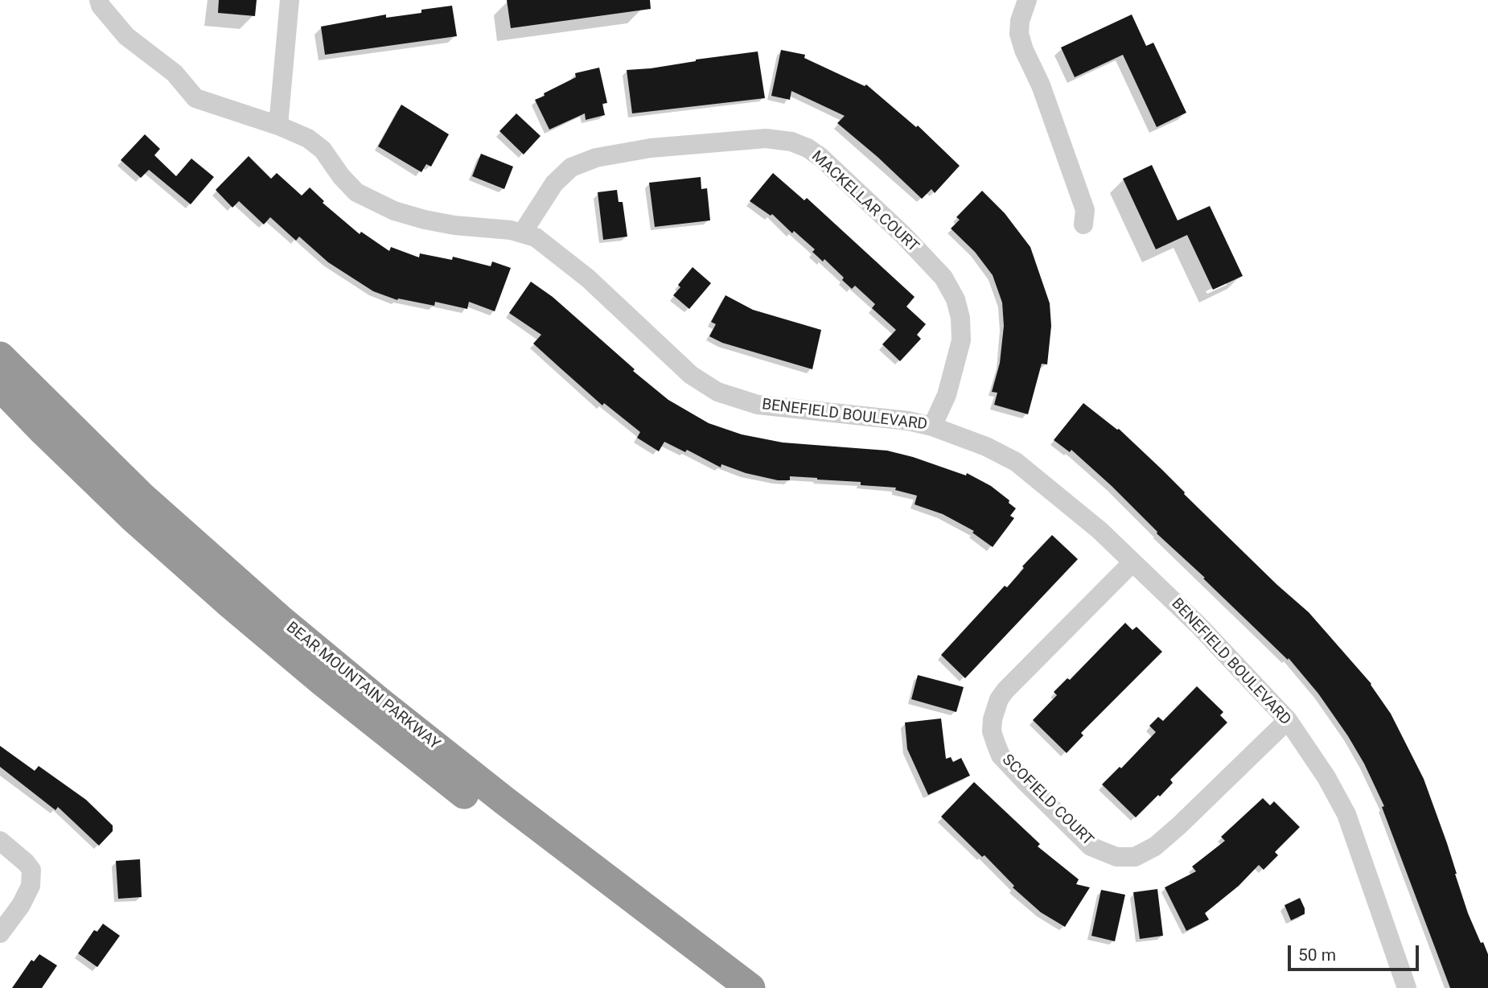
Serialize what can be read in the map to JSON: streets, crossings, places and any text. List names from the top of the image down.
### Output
{
  "streets": {
    "highway": ["BEAR MOUNTAIN PARKWAY"],
    "street": ["MACKELLAR COURT", "BENEFIELD BOULEVARD", "SCOFIELD COURT"]
  },
  "crossings": [
    ["MACKELLAR COURT", "BENEFIELD BOULEVARD"],
    ["BENEFIELD BOULEVARD", "SCOFIELD COURT"]
  ],
  "scale_bar": "50 m"
}
